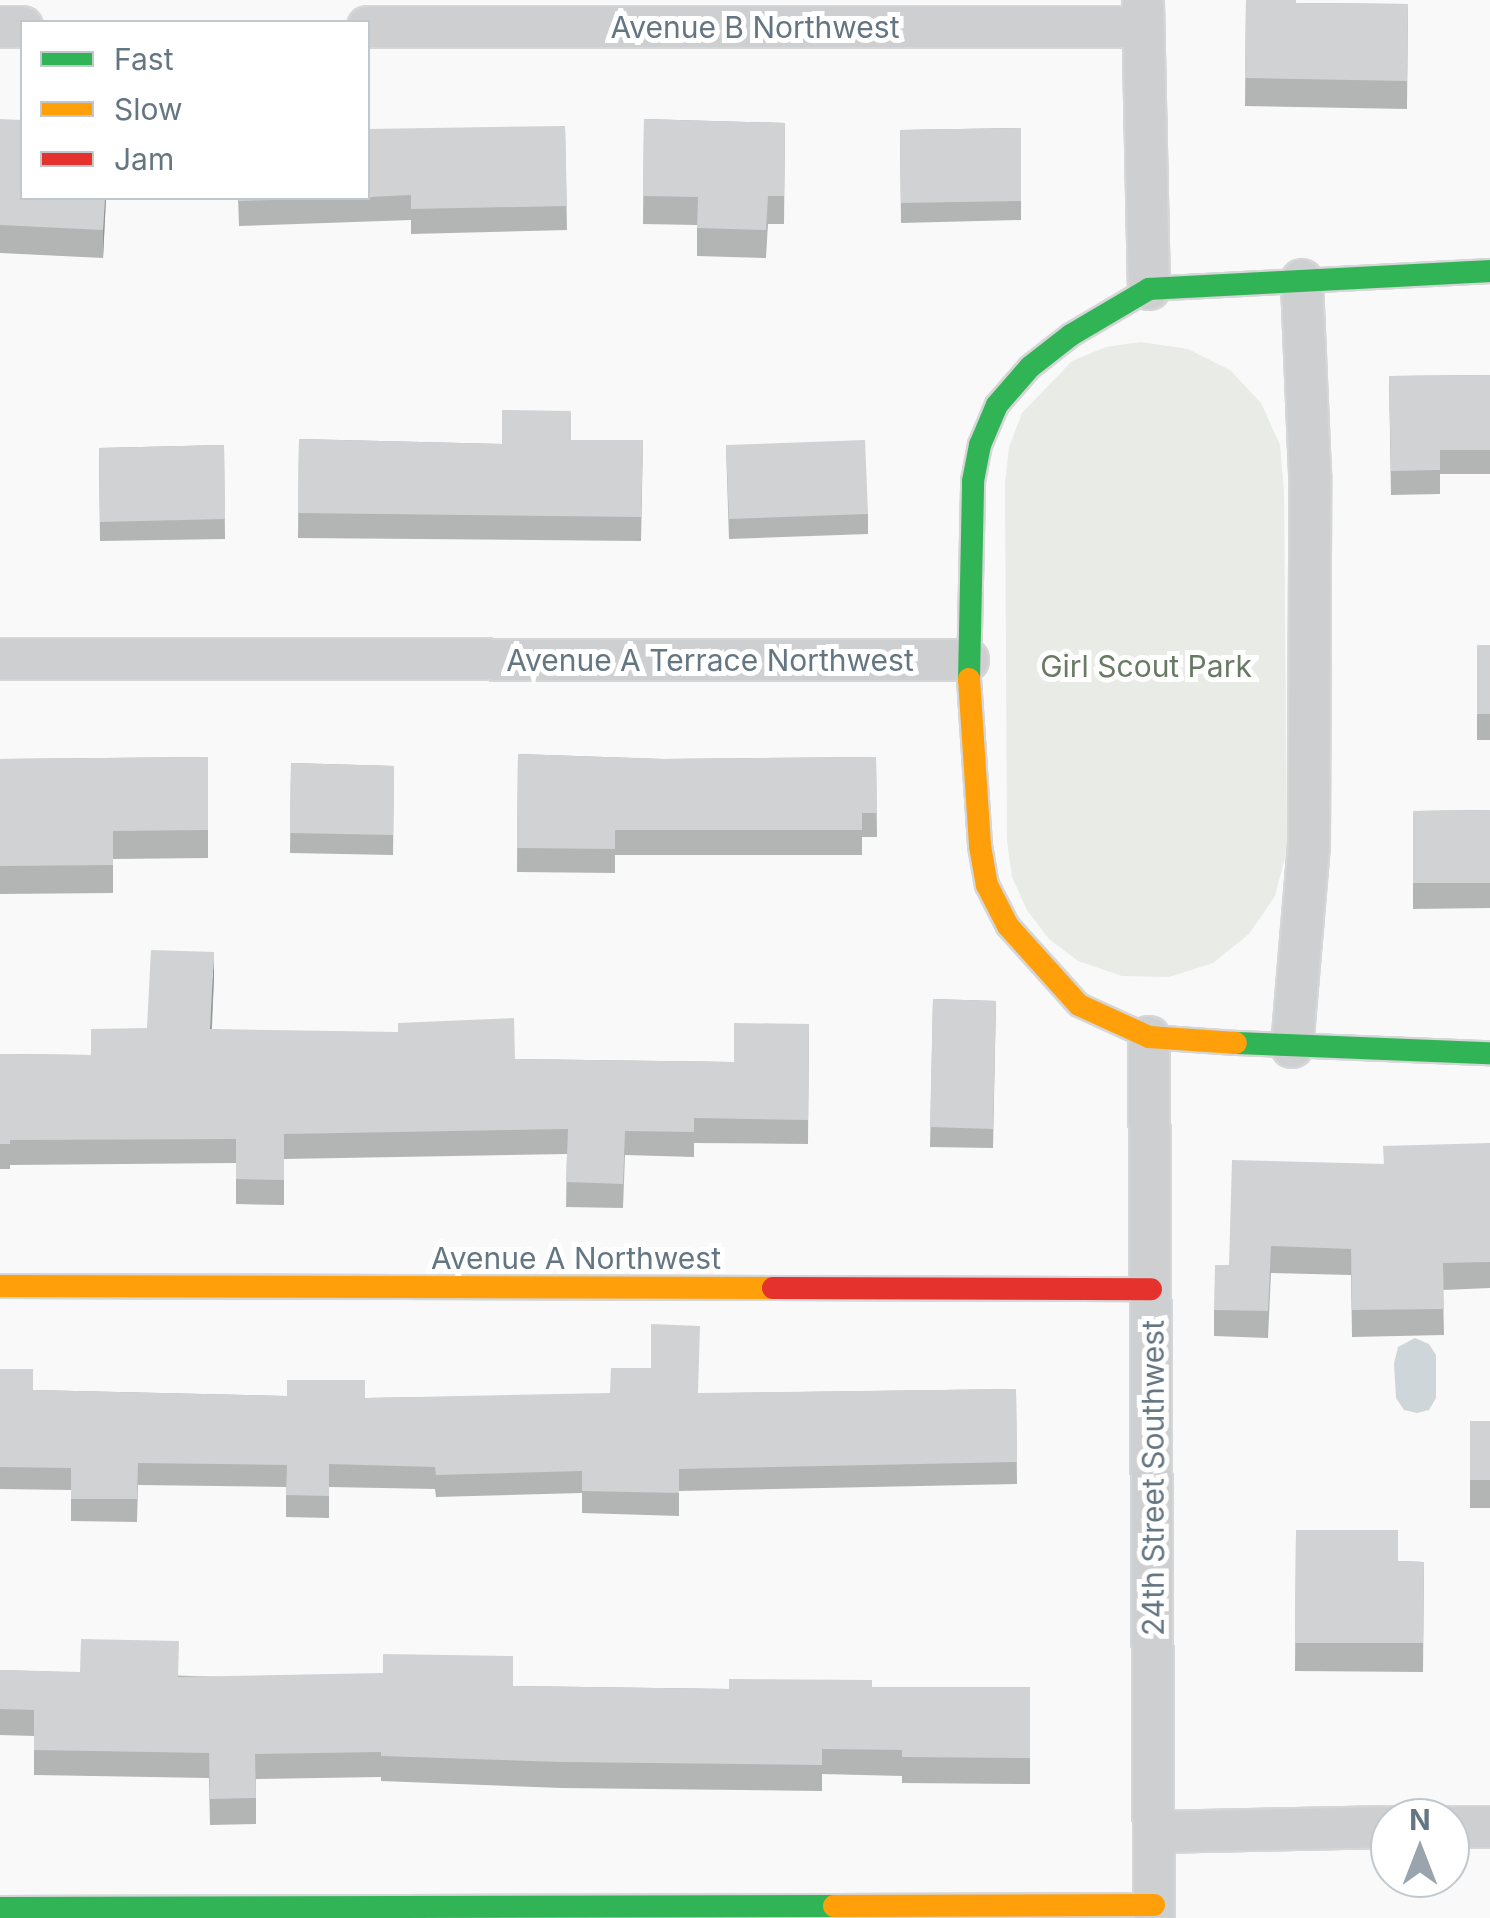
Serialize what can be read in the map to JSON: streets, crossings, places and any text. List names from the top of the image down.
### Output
{
  "streets": {
    "street": [
      "Avenue B Northwest",
      "Avenue A Terrace Northwest",
      "Avenue A Northwest",
      "24th Street Southwest"
    ]
  },
  "crossings": [
    ["Avenue A Northwest", "24th Street Southwest"]
  ],
  "parks": ["Girl Scout Park"],
  "legend": ["Fast", "Slow", "Jam"],
  "north": "top"
}
